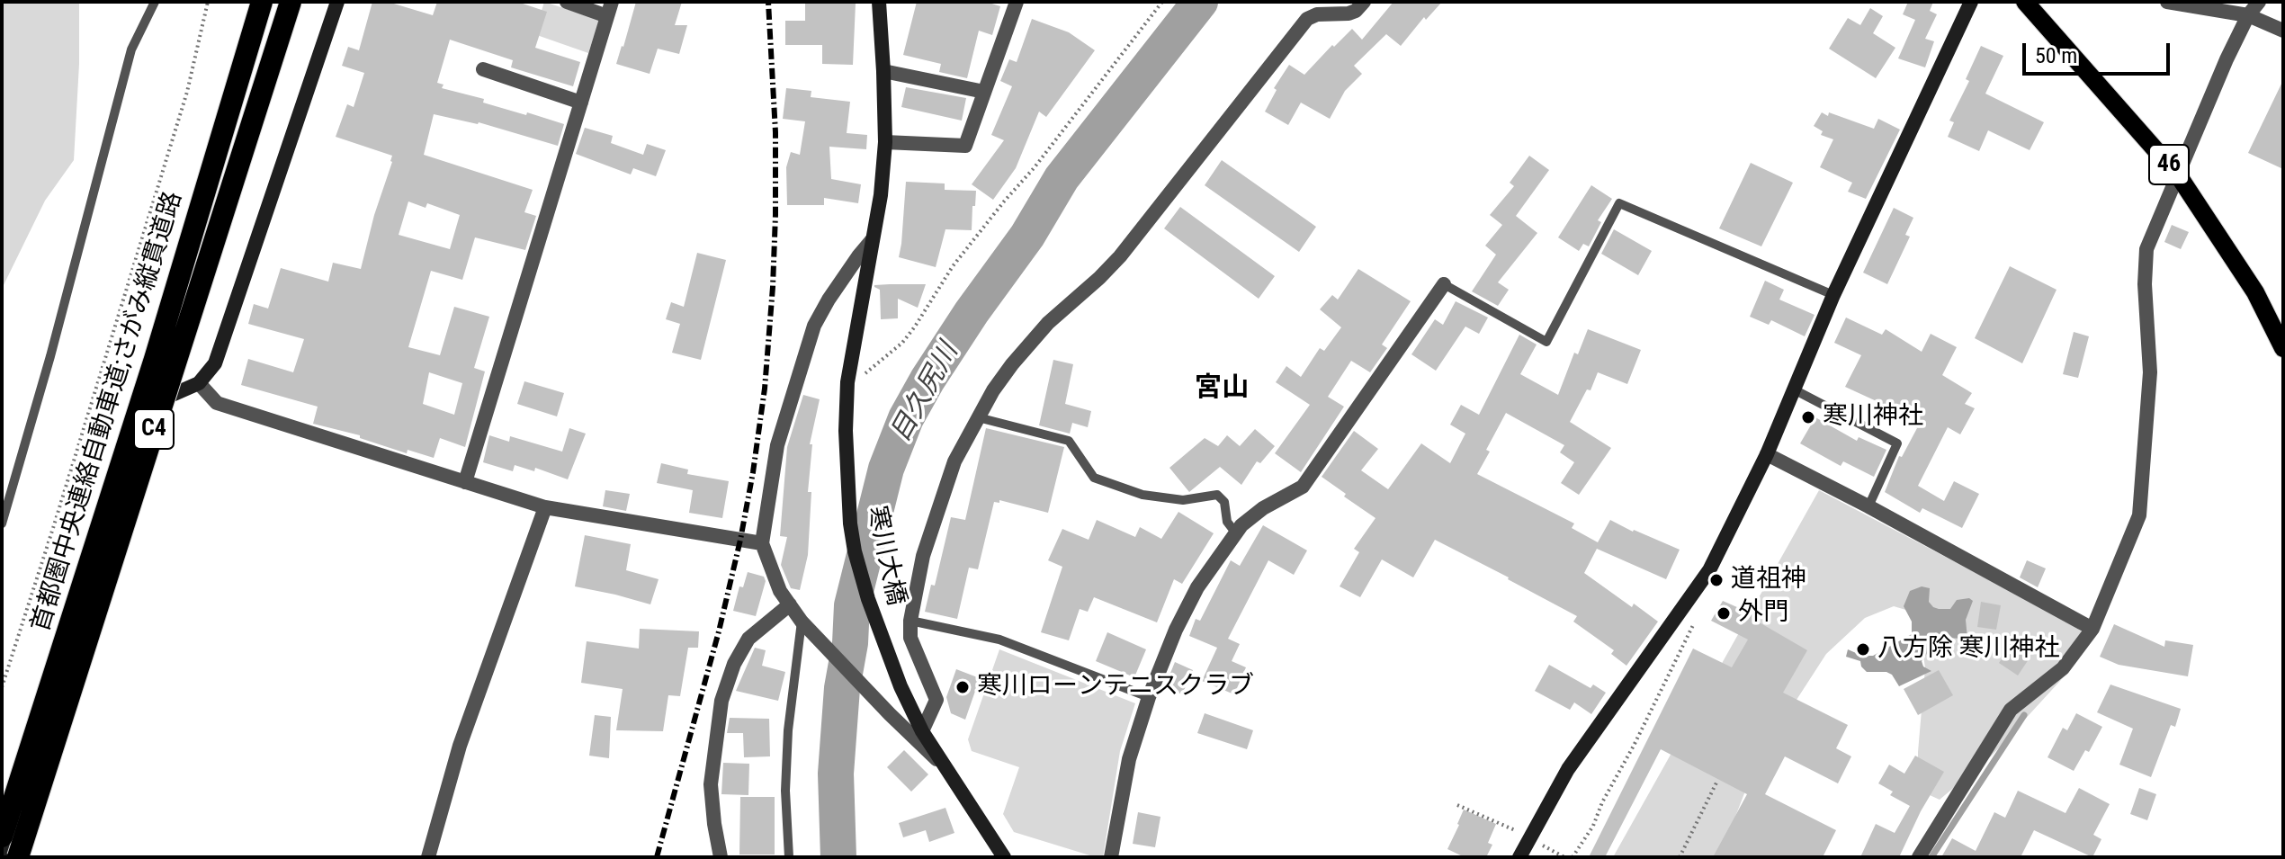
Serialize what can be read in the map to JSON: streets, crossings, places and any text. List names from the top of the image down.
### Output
{
  "streets": {
    "highway": ["首都圏中央連絡自動車道;さがみ縦貫道路", "C4"],
    "main road": ["46"],
    "street": ["寒川大橋"]
  },
  "districts": ["宮山"],
  "water": ["目久尻川"],
  "places": [
    "寒川神社",
    "道祖神",
    "外門",
    "八方除 寒川神社",
    "寒川ローンテニスクラブ"
  ],
  "scale_bar": "50 m"
}
